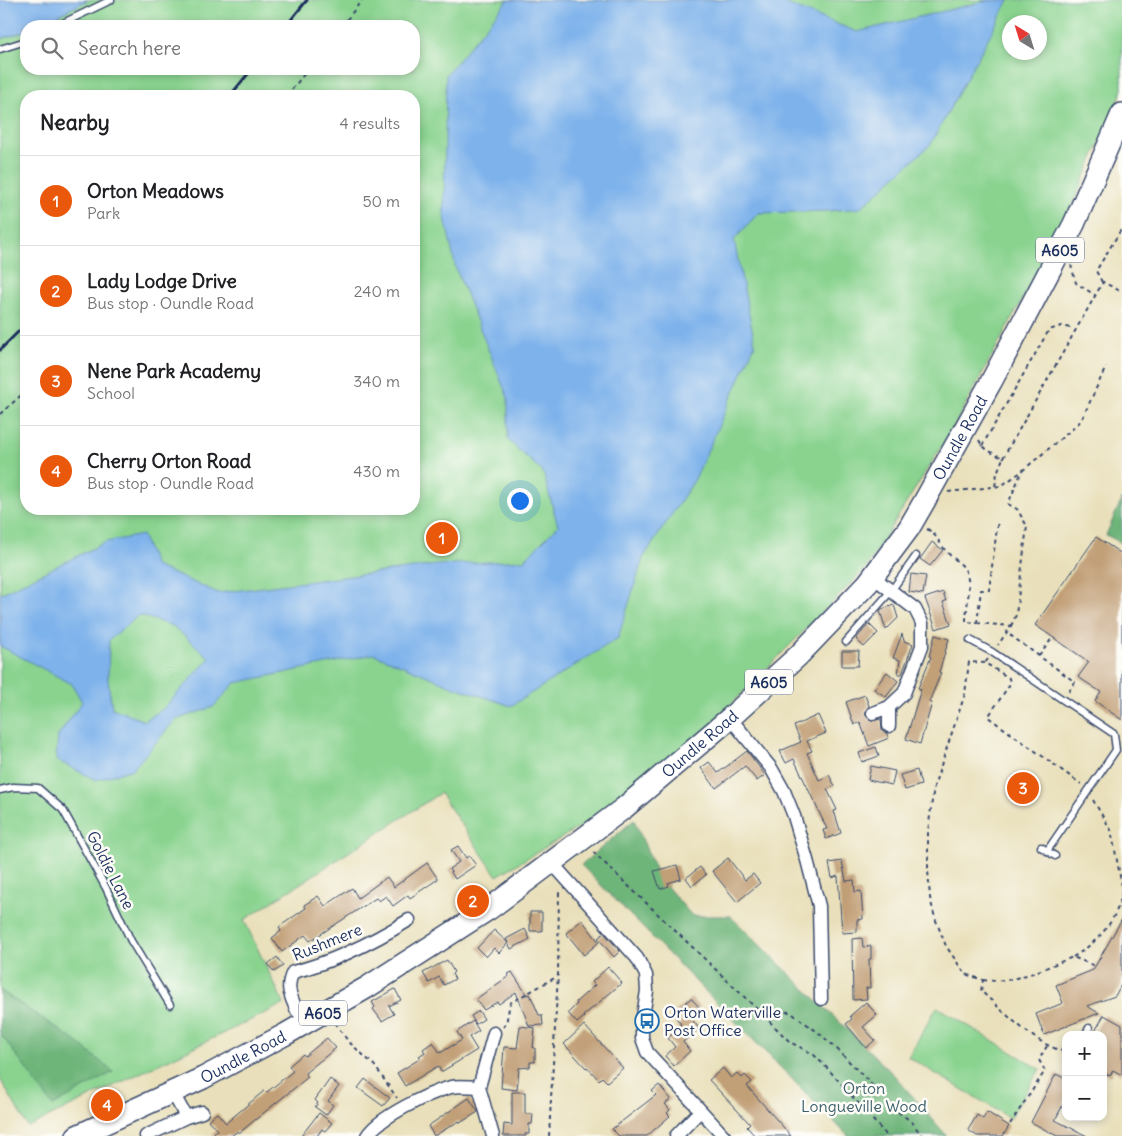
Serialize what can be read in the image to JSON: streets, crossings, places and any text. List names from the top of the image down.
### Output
{
  "streets": {
    "main road": ["A605", "Oundle Road"],
    "street": ["Rushmere"],
    "lane": ["Goldie Lane"]
  },
  "parks": ["Orton Longueville Wood"],
  "places": {
    "bus stop": ["Orton Waterville Post Office"]
  },
  "north": "top left",
  "page": {
    "search": "Search here",
    "heading": ["Nearby", "4 results"],
    "list": [
      {
        "mark": "1",
        "name": "Orton Meadows",
        "note": "Park",
        "value": "50 m"
      },
      {
        "mark": "2",
        "name": "Lady Lodge Drive",
        "note": "Bus stop · Oundle Road",
        "value": "240 m"
      },
      {
        "mark": "3",
        "name": "Nene Park Academy",
        "note": "School",
        "value": "340 m"
      },
      {
        "mark": "4",
        "name": "Cherry Orton Road",
        "note": "Bus stop · Oundle Road",
        "value": "430 m"
      }
    ],
    "pins": [
      "1",
      "3",
      "2",
      "4"
    ],
    "map_buttons": ["+", "−"]
  }
}
